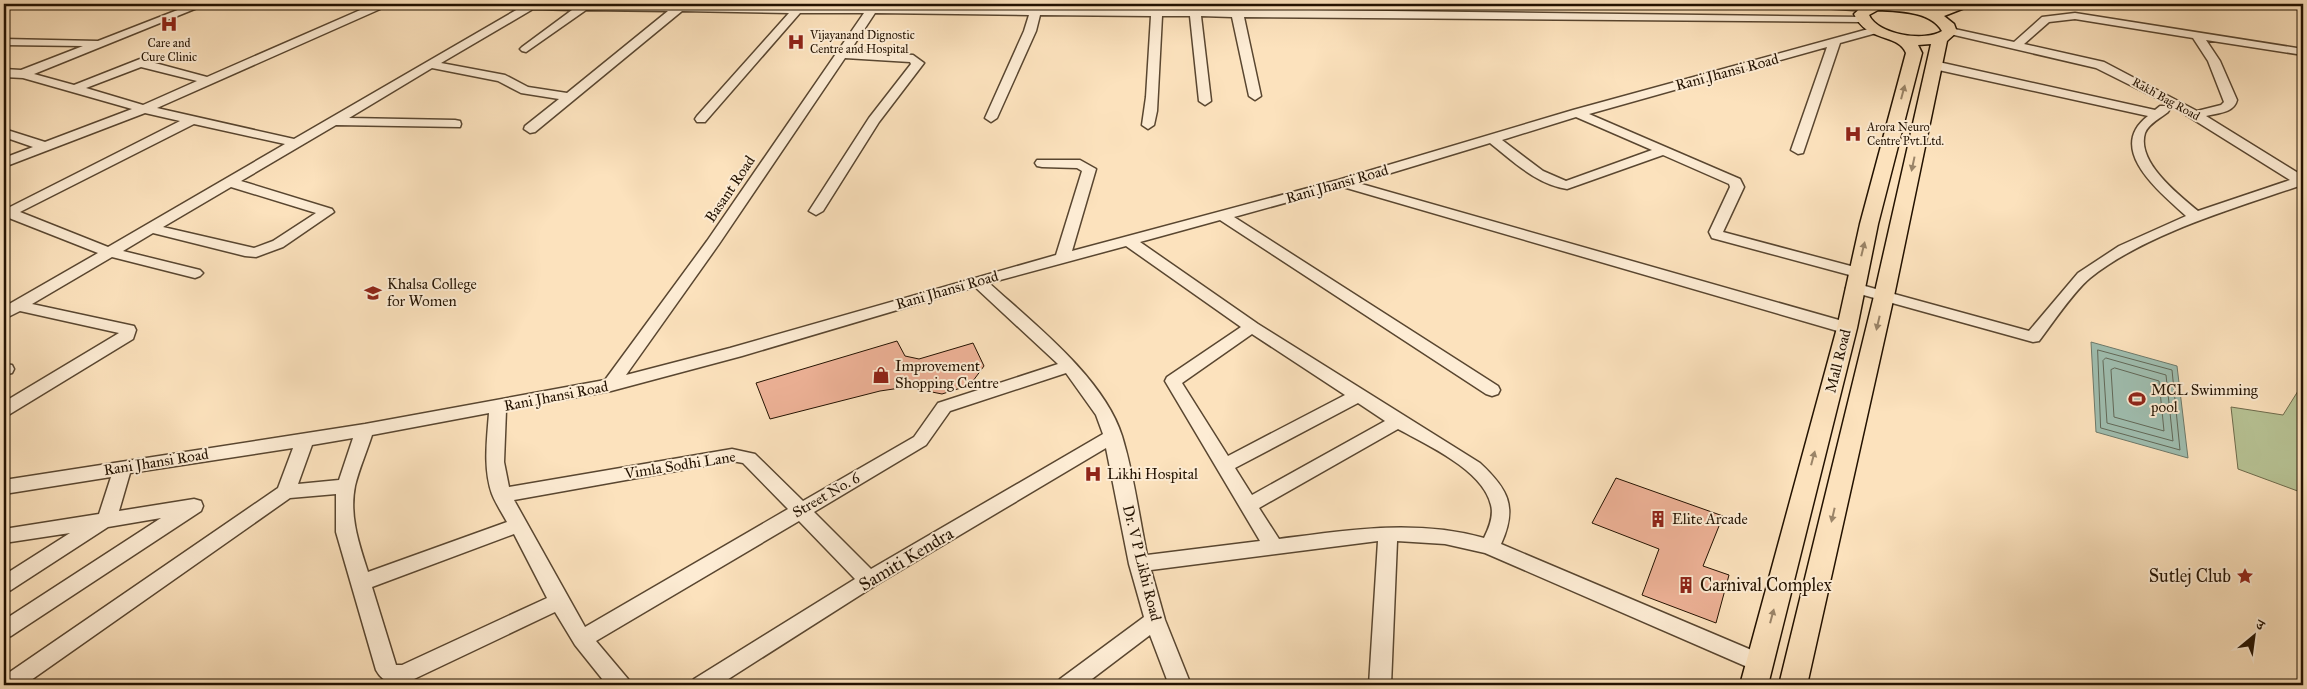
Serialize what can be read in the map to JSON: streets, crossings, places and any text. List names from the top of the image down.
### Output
{
  "streets": {
    "main road": ["Mall Road"],
    "street": [
      "Rani Jhansi Road",
      "Rakh Bag Road",
      "Basant Road",
      "Vimla Sodhi Lane",
      "Street No. 6",
      "Samiti Kendra",
      "Dr. V P Likhi Road"
    ]
  },
  "crossings": [
    ["Rani Jhansi Road", "Basant Road"],
    ["Rani Jhansi Road", "Dr. V P Likhi Road"],
    ["Rakh Bag Road", "Mall Road"],
    ["Vimla Sodhi Lane", "Street No. 6"],
    ["Vimla Sodhi Lane", "Samiti Kendra"],
    ["Street No. 6", "Dr. V P Likhi Road"],
    ["Samiti Kendra", "Dr. V P Likhi Road"]
  ],
  "places": {
    "hospital": [
      "Care and Cure Clinic",
      "Vijayanand Dignostic Centre and Hospital",
      "Arora Neuro Centre Pvt.Ltd.",
      "Likhi Hospital"
    ],
    "school or university": ["Khalsa College for Women"],
    "shop": ["Improvement Shopping Centre"],
    "sports": ["MCL Swimming pool"],
    "building": ["Elite Arcade", "Carnival Complex"],
    "place": ["Sutlej Club"]
  },
  "north": "top right"
}
